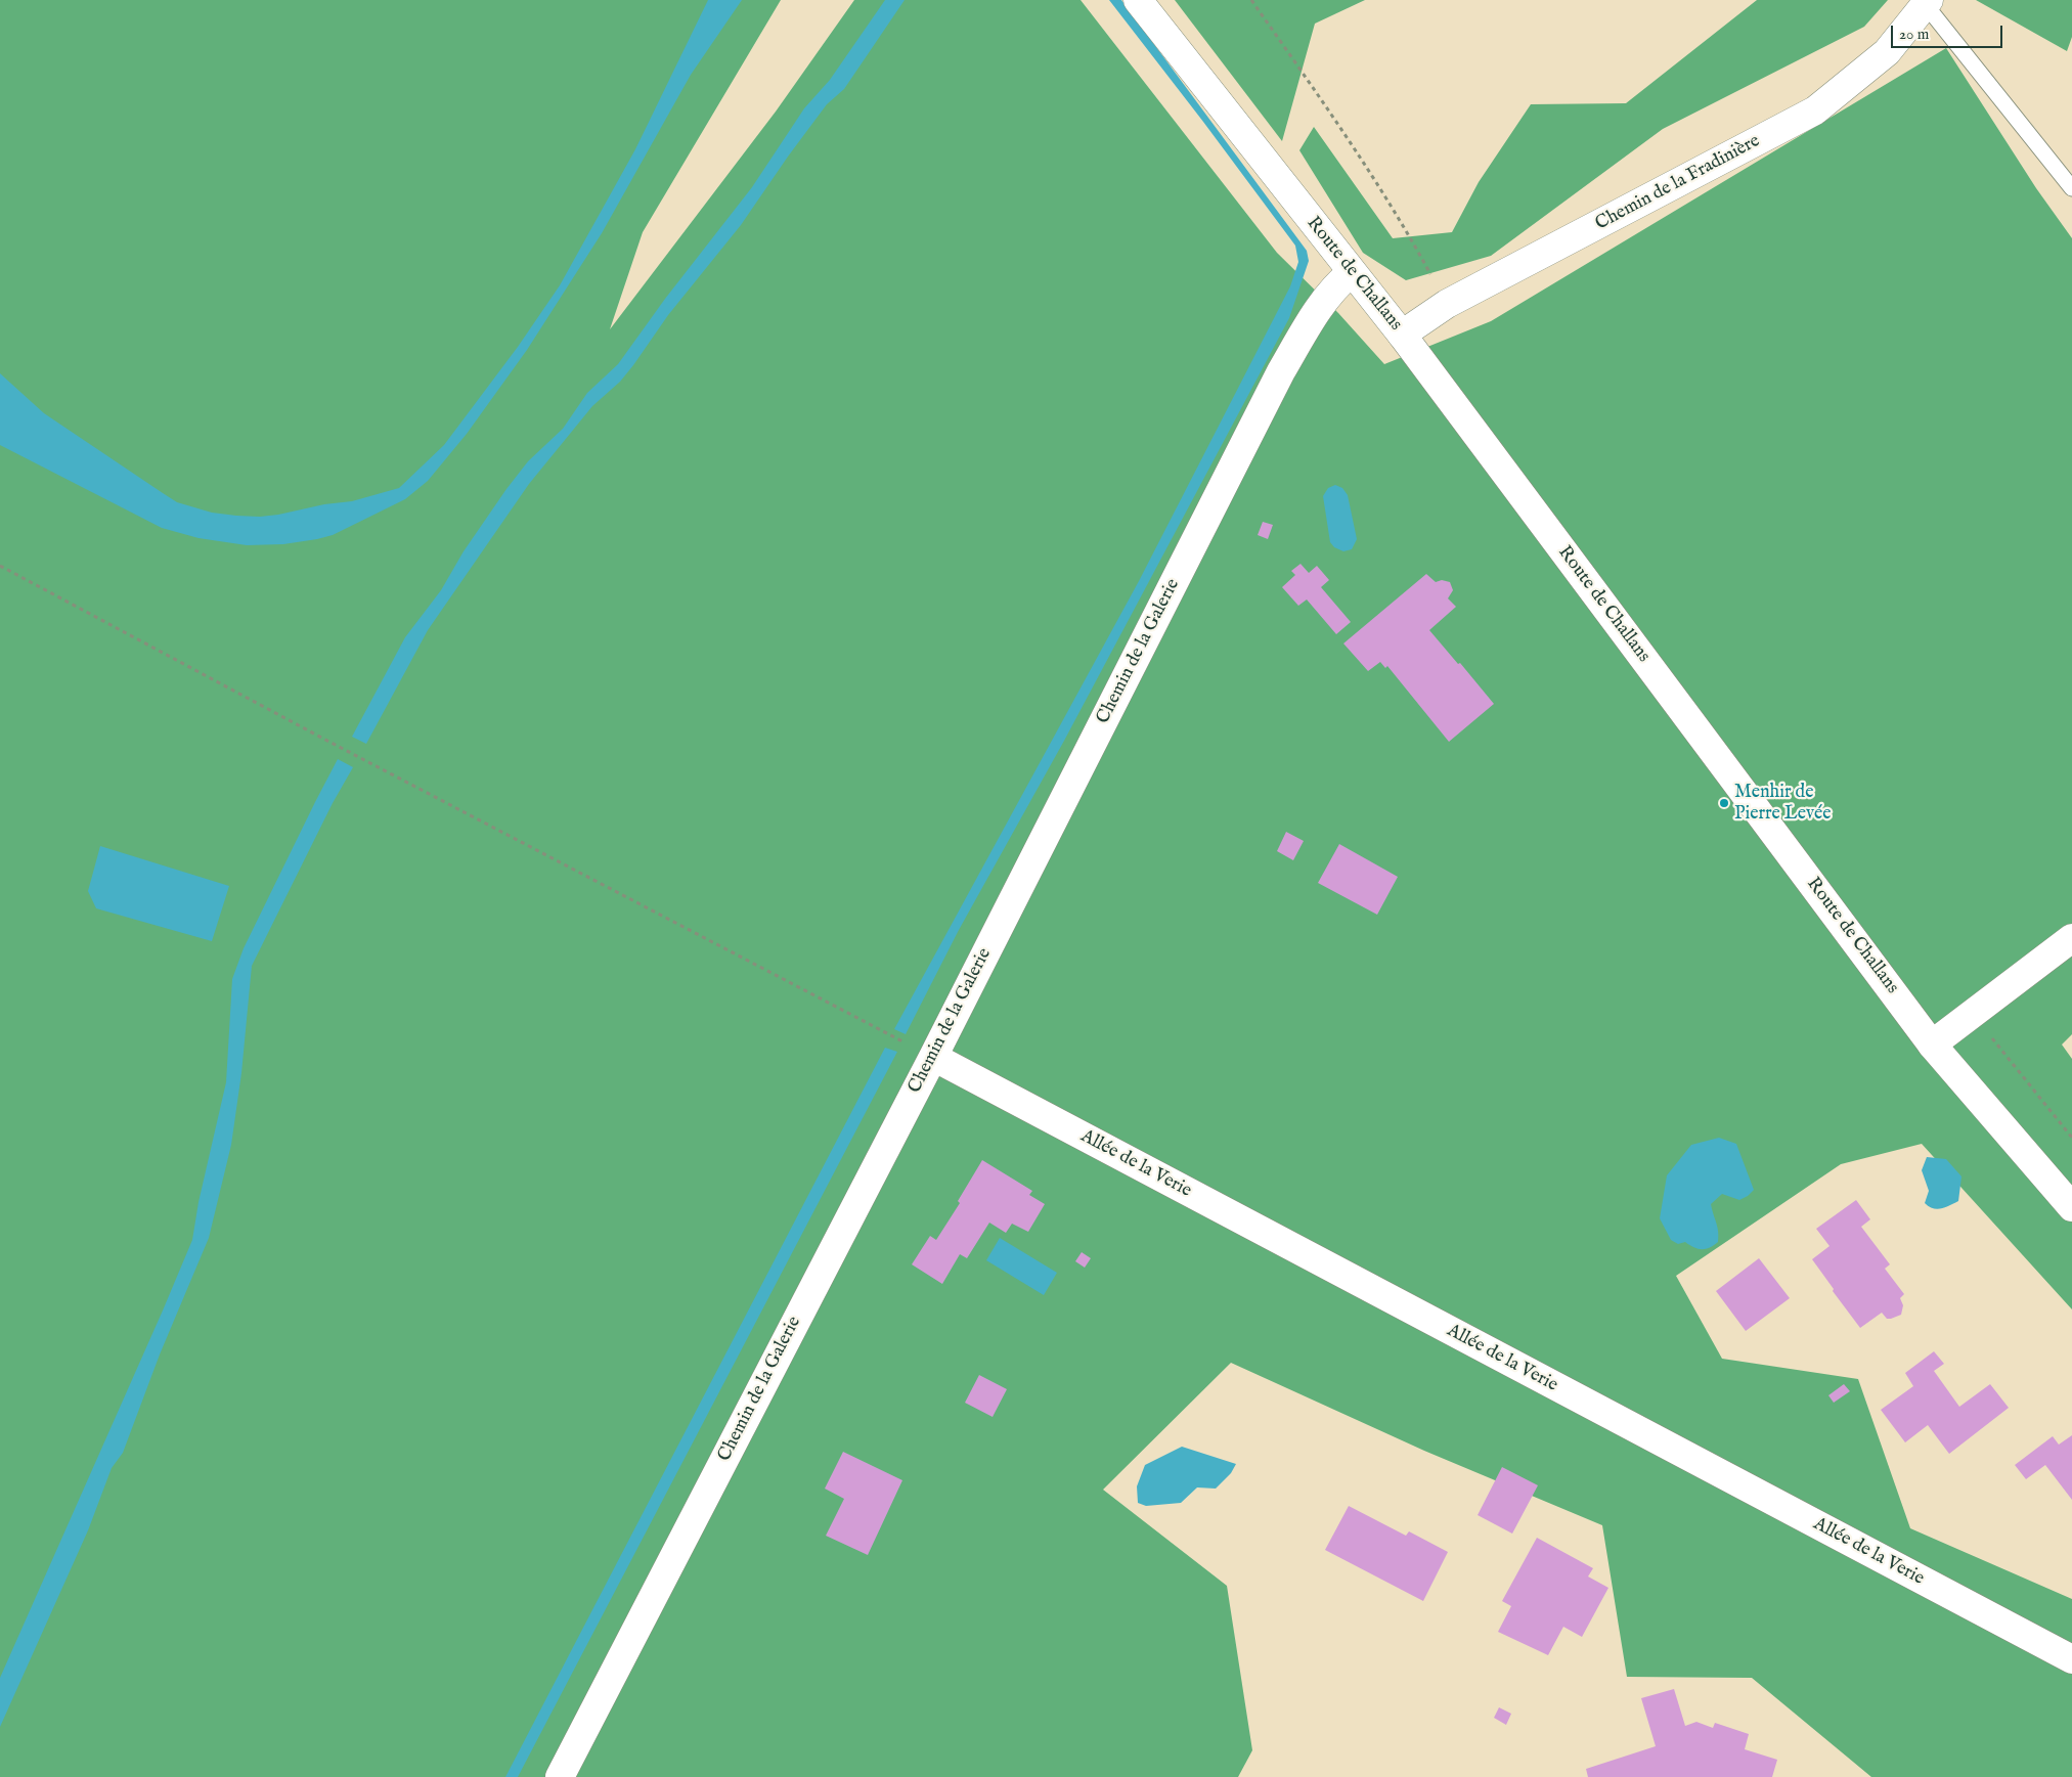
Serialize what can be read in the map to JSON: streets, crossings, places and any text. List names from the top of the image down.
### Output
{
  "streets": {
    "street": [
      "Chemin de la Fradinière",
      "Route de Challans",
      "Chemin de la Galerie",
      "Allée de la Verie"
    ]
  },
  "crossings": [
    ["Chemin de la Fradinière", "Route de Challans"],
    ["Route de Challans", "Chemin de la Galerie"],
    ["Chemin de la Galerie", "Allée de la Verie"]
  ],
  "places": ["Menhir de Pierre Levée"],
  "scale_bar": "20 m"
}
